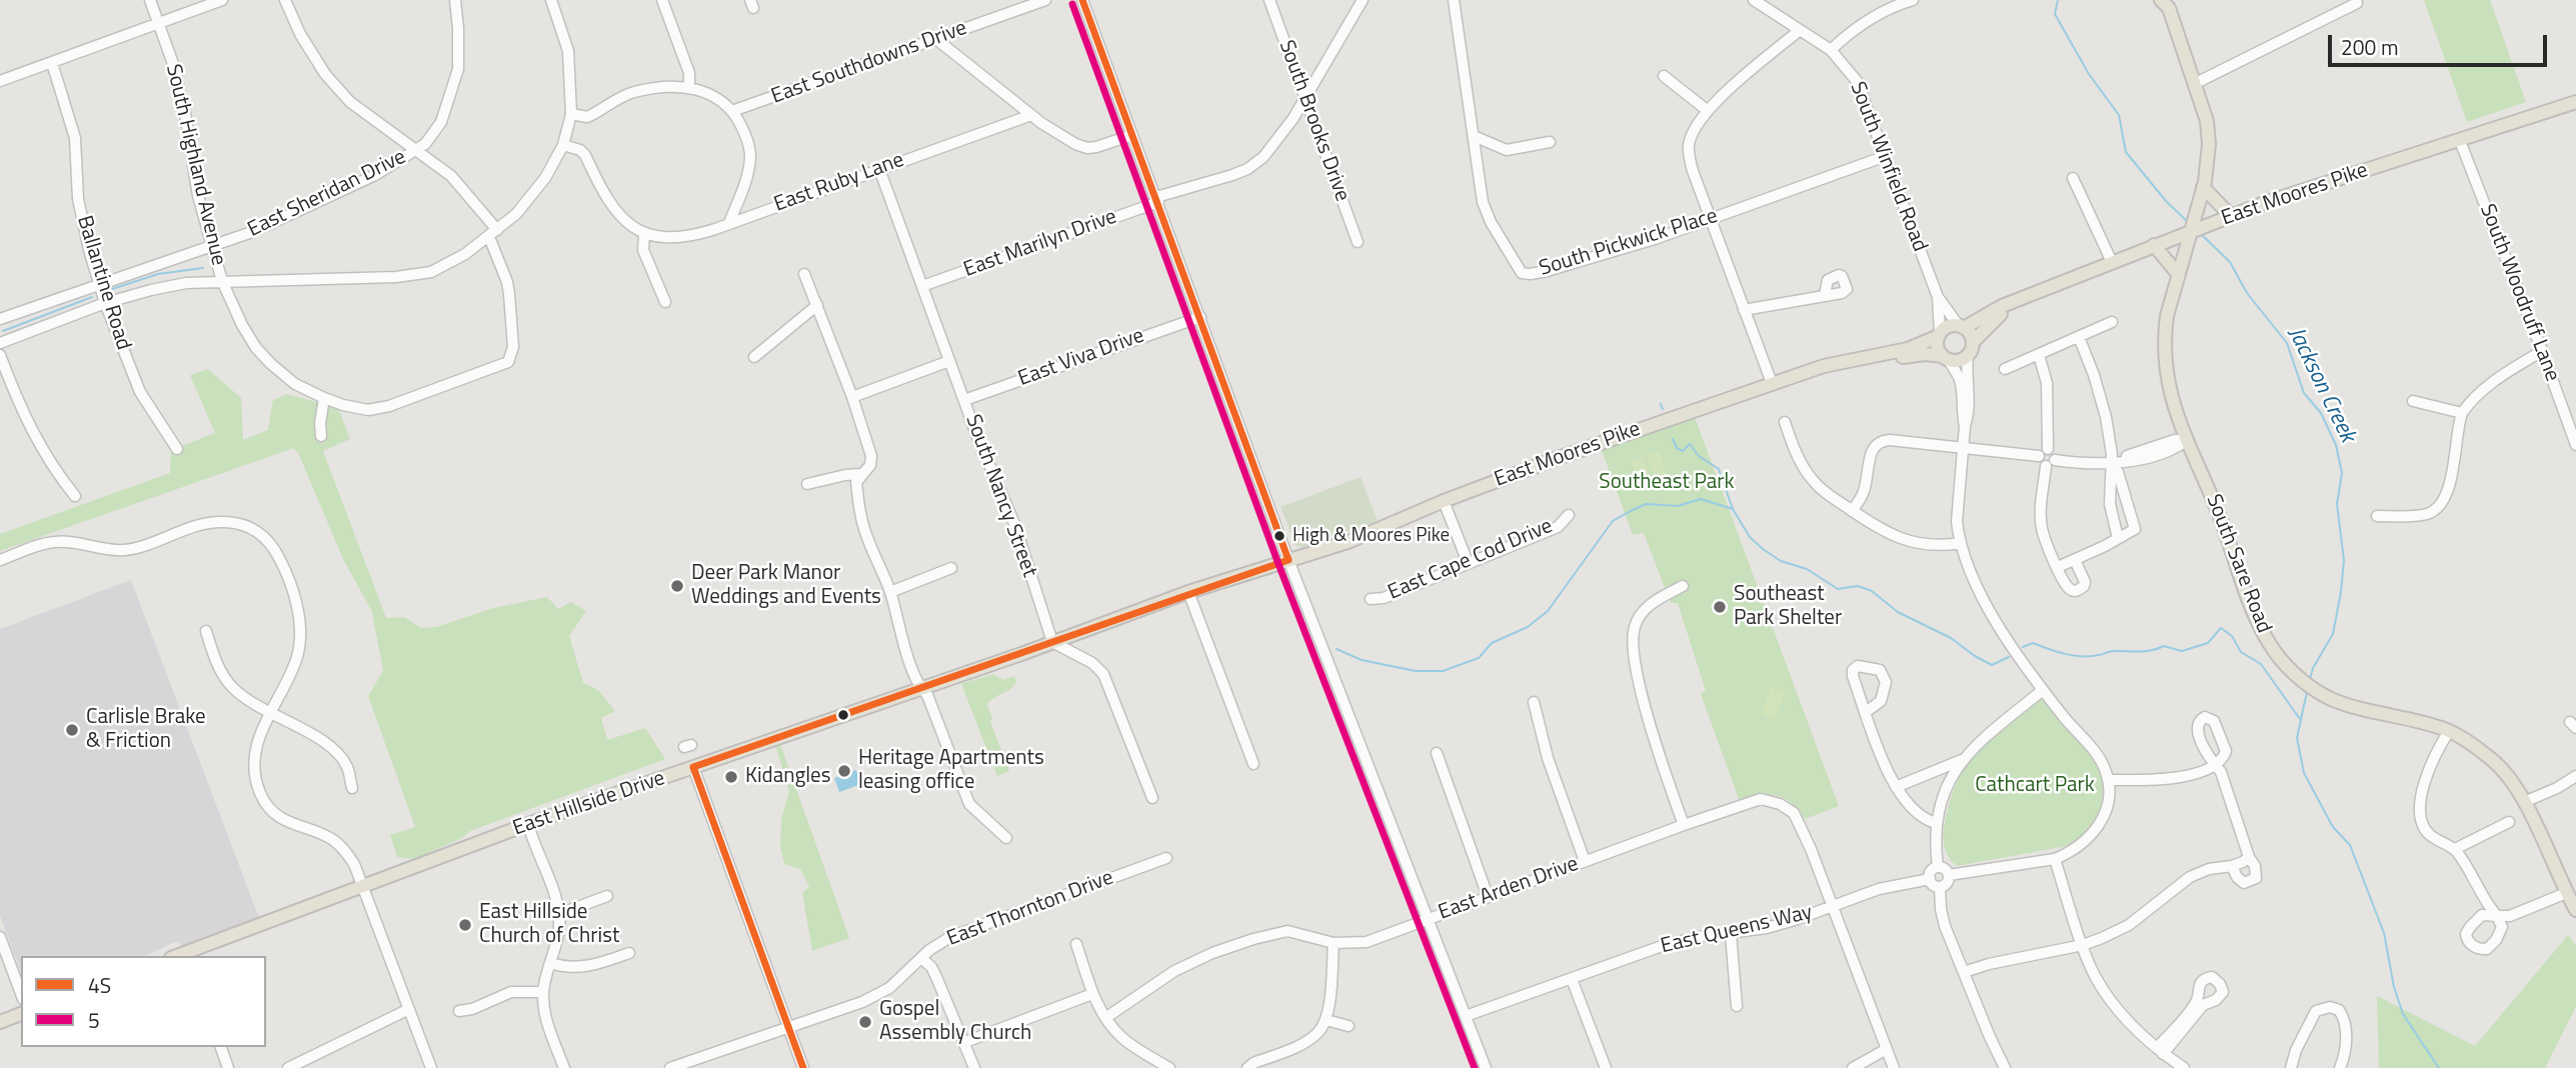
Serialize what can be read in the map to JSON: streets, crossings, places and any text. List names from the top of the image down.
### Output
{
  "streets": {
    "main road": ["East Moores Pike", "South Sare Road", "East Hillside Drive"],
    "street": [
      "East Southdowns Drive",
      "South Brooks Drive",
      "South Highland Avenue",
      "South Winfield Road",
      "East Ruby Lane",
      "East Sheridan Drive",
      "South Pickwick Place",
      "East Marilyn Drive",
      "Ballantine Road",
      "South Woodruff Lane",
      "East Viva Drive",
      "South Nancy Street",
      "East Cape Cod Drive",
      "East Arden Drive",
      "East Thornton Drive",
      "East Queens Way"
    ]
  },
  "crossings": [
    ["East Southdowns Drive", "East Ruby Lane"],
    ["South Brooks Drive", "East Marilyn Drive"],
    ["South Highland Avenue", "East Sheridan Drive"],
    ["South Winfield Road", "East Moores Pike"],
    ["South Winfield Road", "South Pickwick Place"],
    ["East Ruby Lane", "South Nancy Street"],
    ["East Sheridan Drive", "Ballantine Road"],
    ["East Moores Pike", "South Woodruff Lane"],
    ["East Moores Pike", "South Sare Road"],
    ["East Moores Pike", "East Hillside Drive"],
    ["East Marilyn Drive", "South Nancy Street"],
    ["East Viva Drive", "South Nancy Street"],
    ["South Nancy Street", "East Hillside Drive"],
    ["East Arden Drive", "East Queens Way"]
  ],
  "water": ["Jackson Creek"],
  "parks": ["Southeast Park", "Cathcart Park"],
  "places": [
    "High & Moores Pike",
    "Deer Park Manor Weddings and Events",
    "Southeast Park Shelter",
    "Carlisle Brake & Friction",
    "Heritage Apartments leasing office",
    "Kidangles",
    "East Hillside Church of Christ",
    "Gospel Assembly Church"
  ],
  "lines": ["transit line 4S", "transit line 5"],
  "legend": ["4S", "5"],
  "scale_bar": "200 m"
}
